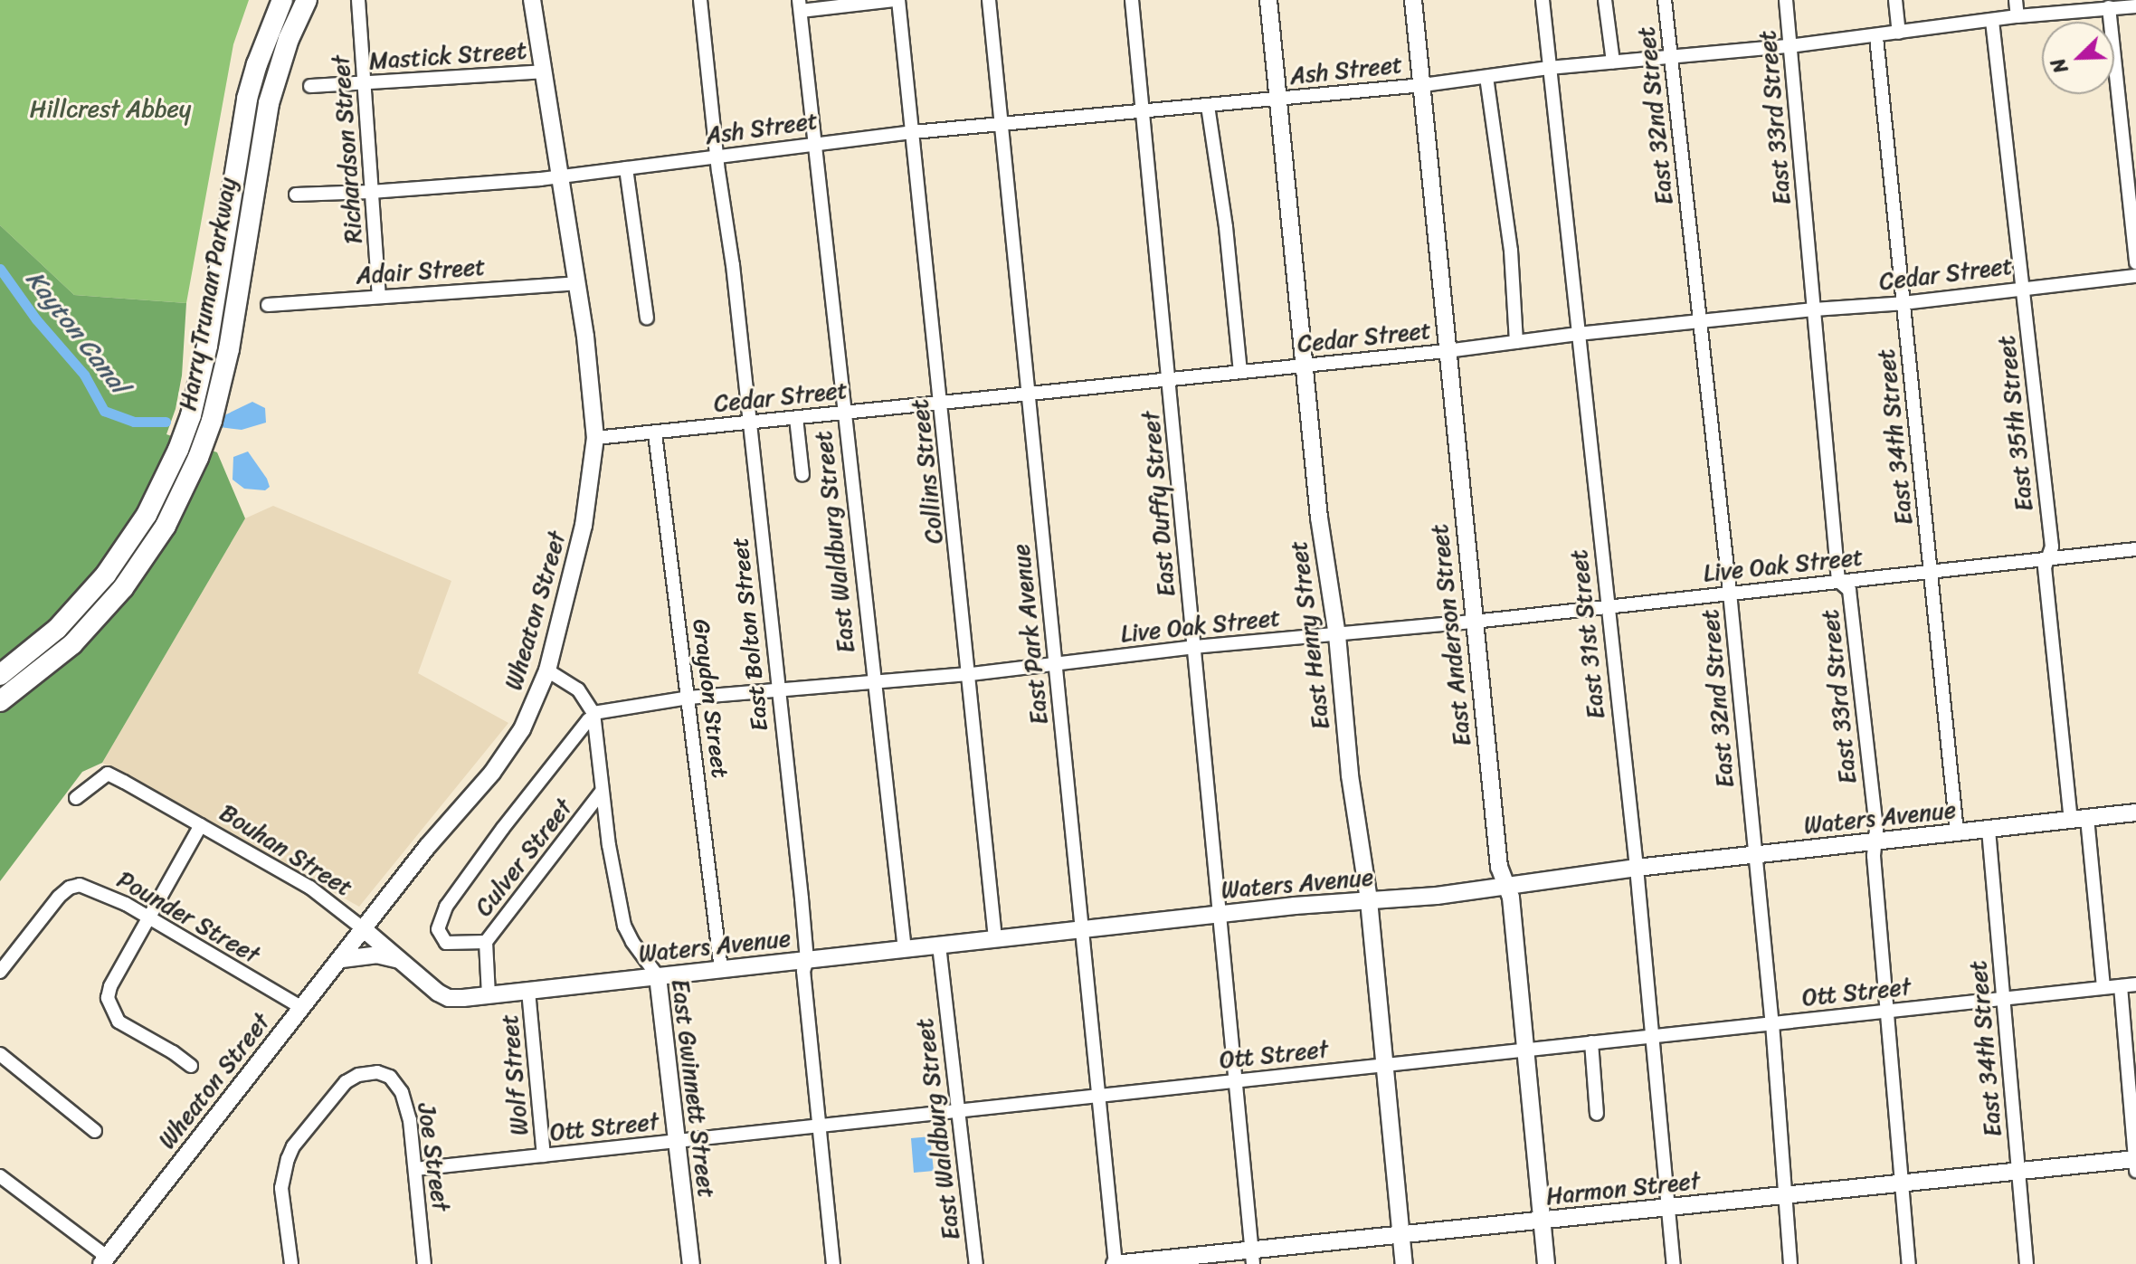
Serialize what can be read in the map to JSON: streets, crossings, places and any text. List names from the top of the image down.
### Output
{
  "streets": {
    "highway": ["Harry Truman Parkway"],
    "main road": [
      "Wheaton Street",
      "East Henry Street",
      "East Anderson Street",
      "Waters Avenue",
      "Bouhan Street",
      "East Gwinnett Street",
      "Harmon Street"
    ],
    "street": [
      "Mastick Street",
      "Ash Street",
      "East 32nd Street",
      "East 33rd Street",
      "Richardson Street",
      "Adair Street",
      "Cedar Street",
      "East 35th Street",
      "East 34th Street",
      "Collins Street",
      "East Duffy Street",
      "East Waldburg Street",
      "Live Oak Street",
      "East Bolton Street",
      "East Park Avenue",
      "East 31st Street",
      "Graydon Street",
      "Culver Street",
      "Pounder Street",
      "Ott Street",
      "Wolf Street",
      "Joe Street"
    ]
  },
  "crossings": [
    ["Mastick Street", "Richardson Street"],
    ["Mastick Street", "Wheaton Street"],
    ["Ash Street", "East 32nd Street"],
    ["Ash Street", "East 33rd Street"],
    ["Ash Street", "Richardson Street"],
    ["Ash Street", "East 35th Street"],
    ["Ash Street", "East 34th Street"],
    ["Ash Street", "Collins Street"],
    ["Ash Street", "East Duffy Street"],
    ["Ash Street", "East Waldburg Street"],
    ["Ash Street", "Wheaton Street"],
    ["Ash Street", "East Bolton Street"],
    ["Ash Street", "East Park Avenue"],
    ["Ash Street", "East 31st Street"],
    ["Ash Street", "East Henry Street"],
    ["Ash Street", "East Anderson Street"],
    ["East 32nd Street", "Cedar Street"],
    ["East 32nd Street", "Live Oak Street"],
    ["East 32nd Street", "Waters Avenue"],
    ["East 32nd Street", "Ott Street"],
    ["East 32nd Street", "Harmon Street"],
    ["East 33rd Street", "Cedar Street"],
    ["East 33rd Street", "Live Oak Street"],
    ["East 33rd Street", "Waters Avenue"],
    ["East 33rd Street", "Ott Street"],
    ["East 33rd Street", "Harmon Street"],
    ["Richardson Street", "Adair Street"],
    ["Adair Street", "Wheaton Street"],
    ["Cedar Street", "East 35th Street"],
    ["Cedar Street", "East 34th Street"],
    ["Cedar Street", "Collins Street"],
    ["Cedar Street", "East Duffy Street"],
    ["Cedar Street", "East Waldburg Street"],
    ["Cedar Street", "Wheaton Street"],
    ["Cedar Street", "East Bolton Street"],
    ["Cedar Street", "East Park Avenue"],
    ["Cedar Street", "East 31st Street"],
    ["Cedar Street", "East Henry Street"],
    ["Cedar Street", "East Anderson Street"],
    ["Cedar Street", "Graydon Street"],
    ["East 35th Street", "Live Oak Street"],
    ["East 35th Street", "Waters Avenue"],
    ["East 35th Street", "Ott Street"],
    ["East 34th Street", "Live Oak Street"],
    ["East 34th Street", "Waters Avenue"],
    ["East 34th Street", "Ott Street"],
    ["East 34th Street", "Harmon Street"],
    ["Collins Street", "Live Oak Street"],
    ["Collins Street", "Waters Avenue"],
    ["East Duffy Street", "Live Oak Street"],
    ["East Duffy Street", "Waters Avenue"],
    ["East Duffy Street", "Ott Street"],
    ["East Duffy Street", "Harmon Street"],
    ["East Waldburg Street", "Live Oak Street"],
    ["East Waldburg Street", "Waters Avenue"],
    ["East Waldburg Street", "Ott Street"],
    ["Live Oak Street", "East Bolton Street"],
    ["Live Oak Street", "East Park Avenue"],
    ["Live Oak Street", "East 31st Street"],
    ["Live Oak Street", "East Henry Street"],
    ["Live Oak Street", "East Anderson Street"],
    ["Live Oak Street", "Graydon Street"],
    ["Live Oak Street", "East Gwinnett Street"],
    ["Wheaton Street", "Bouhan Street"],
    ["Wheaton Street", "Pounder Street"],
    ["East Bolton Street", "Waters Avenue"],
    ["East Bolton Street", "Ott Street"],
    ["East Park Avenue", "Waters Avenue"],
    ["East Park Avenue", "Ott Street"],
    ["East Park Avenue", "Harmon Street"],
    ["East 31st Street", "Waters Avenue"],
    ["East 31st Street", "Ott Street"],
    ["East 31st Street", "Harmon Street"],
    ["East Henry Street", "Waters Avenue"],
    ["East Henry Street", "Ott Street"],
    ["East Henry Street", "Harmon Street"],
    ["East Anderson Street", "Waters Avenue"],
    ["East Anderson Street", "Ott Street"],
    ["East Anderson Street", "Harmon Street"],
    ["Graydon Street", "Waters Avenue"],
    ["Waters Avenue", "Bouhan Street"],
    ["Waters Avenue", "Culver Street"],
    ["Waters Avenue", "Wolf Street"],
    ["Waters Avenue", "East Gwinnett Street"],
    ["Culver Street", "East Gwinnett Street"],
    ["Ott Street", "Wolf Street"],
    ["Ott Street", "East Gwinnett Street"],
    ["Ott Street", "Joe Street"]
  ],
  "water": ["Kayton Canal"],
  "parks": ["Hillcrest Abbey"],
  "north": "bottom left"
}
